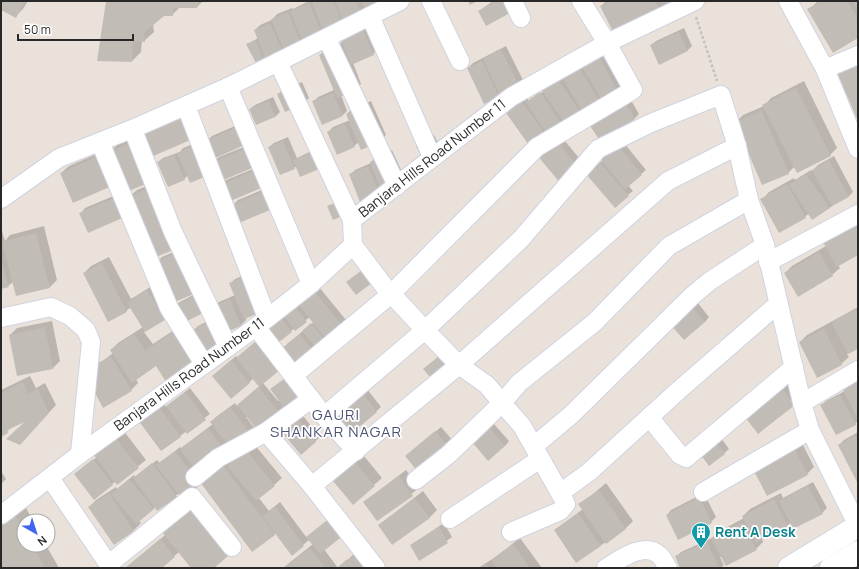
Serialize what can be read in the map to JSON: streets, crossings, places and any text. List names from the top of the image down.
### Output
{
  "streets": {
    "street": ["Banjara Hills Road Number 11"]
  },
  "districts": ["GAURI SHANKAR NAGAR"],
  "places": {
    "building": ["Rent A Desk"]
  },
  "scale_bar": "50 m",
  "north": "bottom right"
}
